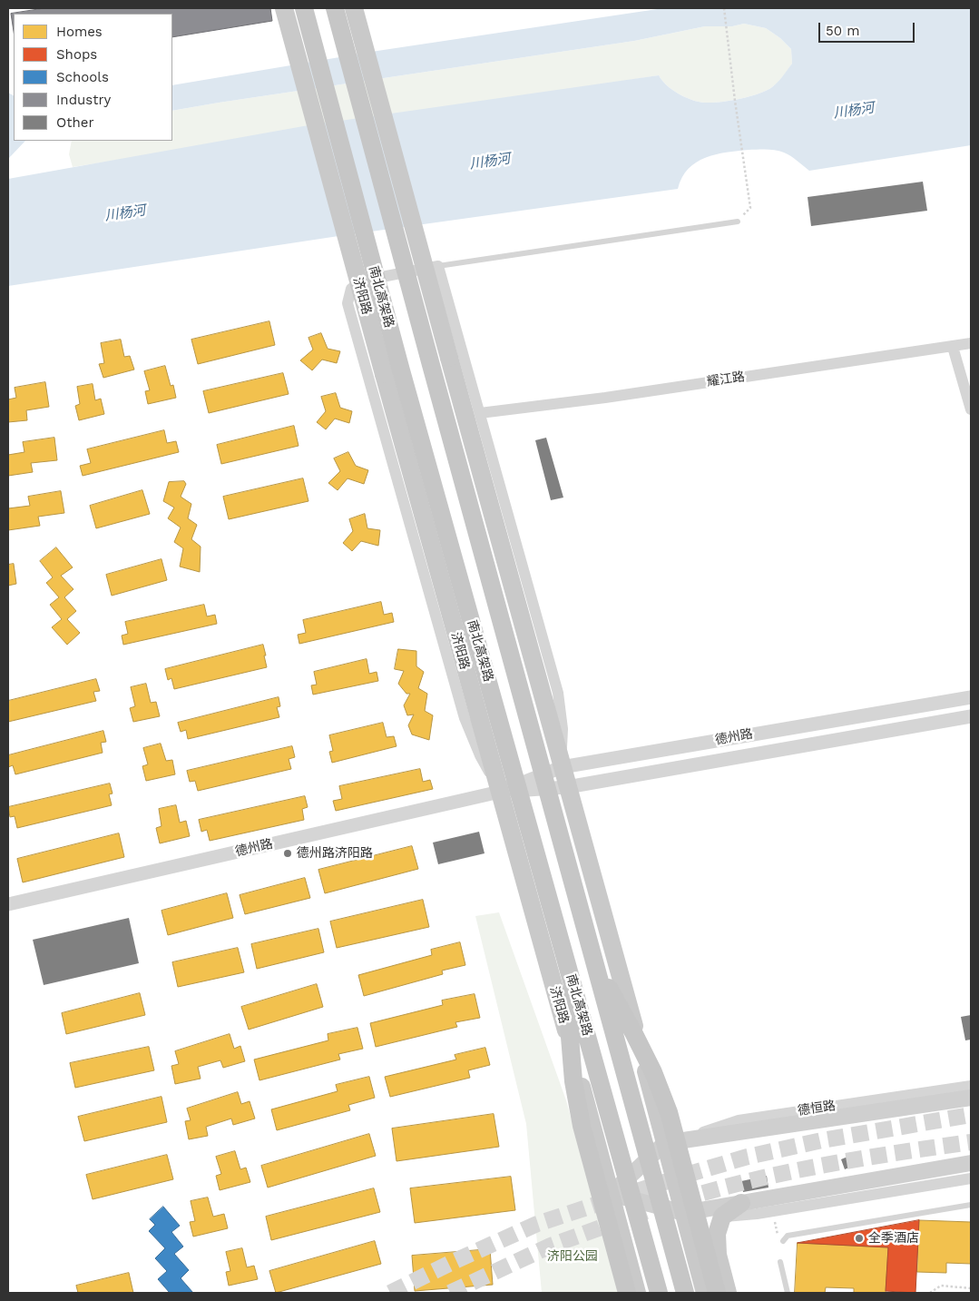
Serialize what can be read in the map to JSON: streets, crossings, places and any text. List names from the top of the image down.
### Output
{
  "streets": {
    "highway": ["南北高架路"],
    "main road": ["济阳路"],
    "street": ["耀江路", "德州路", "德恒路"]
  },
  "crossings": [
    ["济阳路", "德州路"]
  ],
  "water": ["川杨河"],
  "parks": ["济阳公园"],
  "places": ["德州路济阳路", "全季酒店"],
  "legend": [
    "Homes",
    "Shops",
    "Schools",
    "Industry",
    "Other"
  ],
  "scale_bar": "50 m"
}
